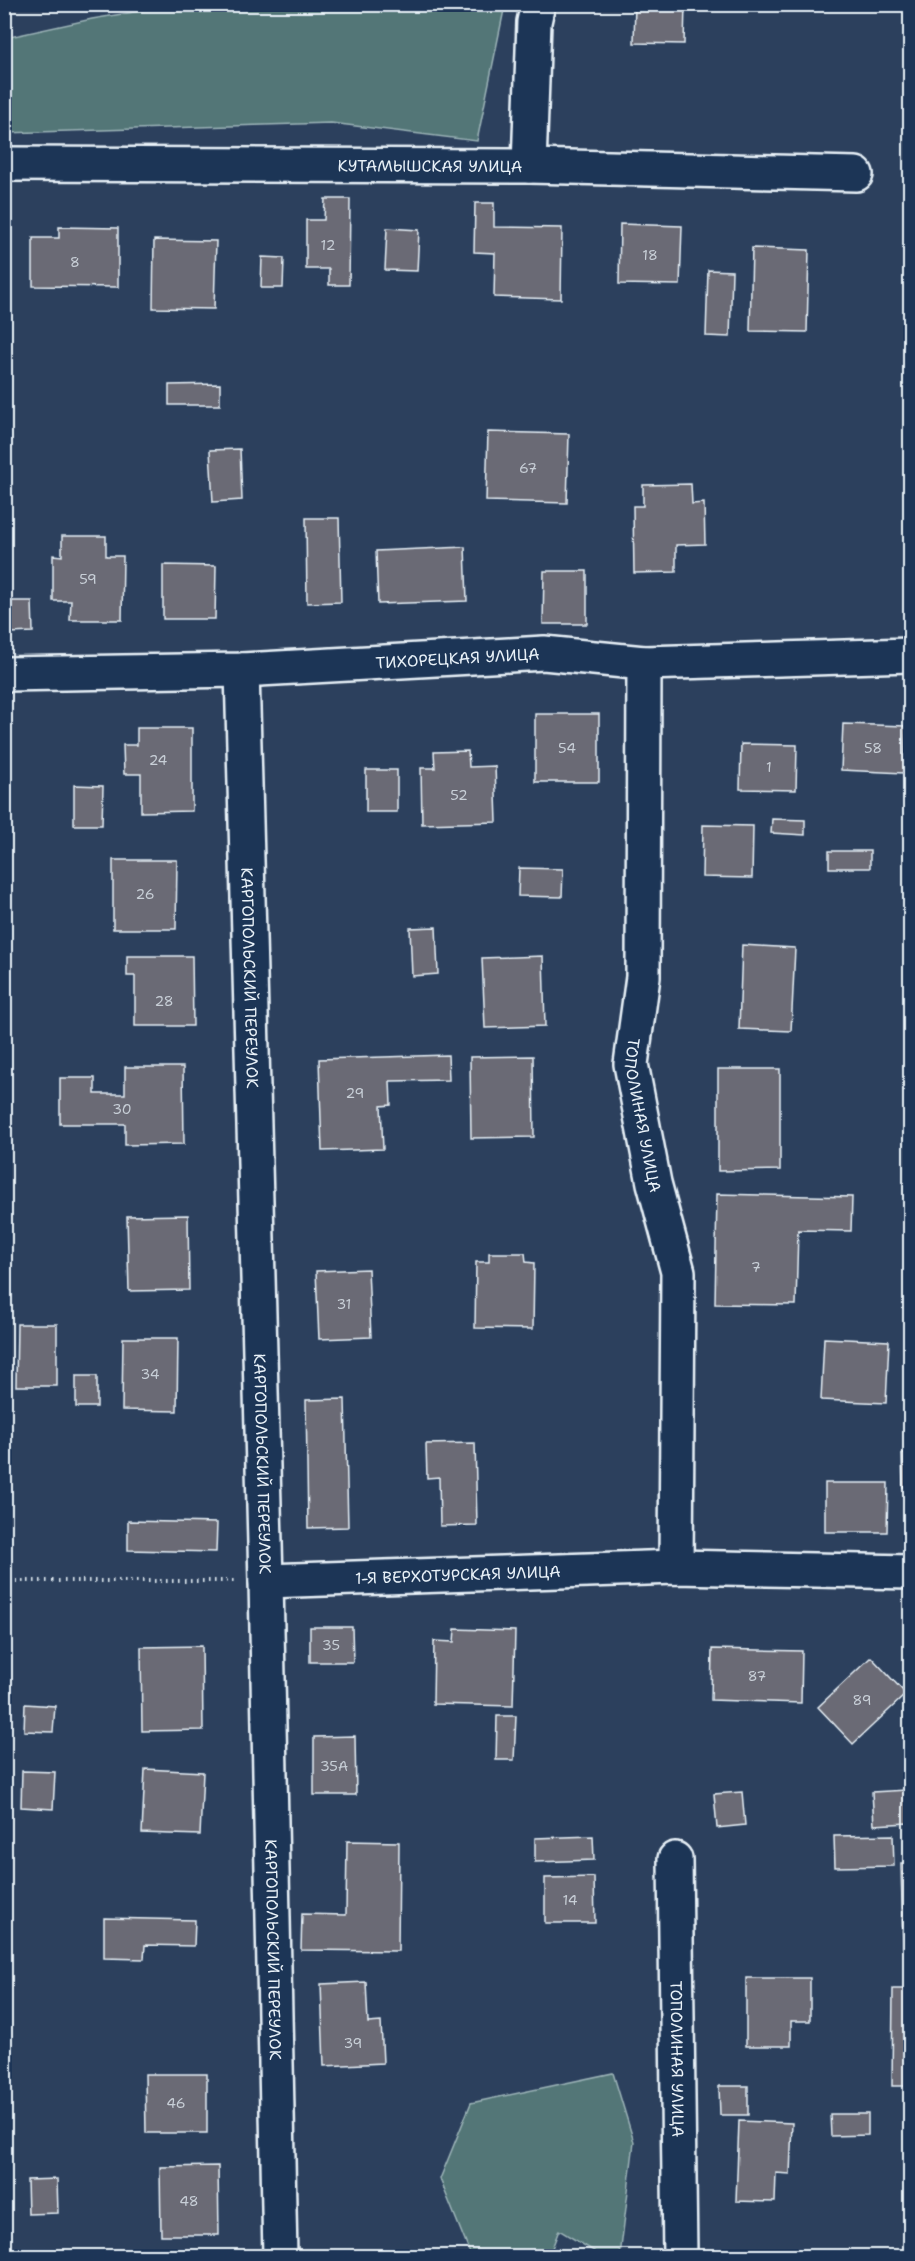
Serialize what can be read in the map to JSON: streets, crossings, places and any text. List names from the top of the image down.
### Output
{
  "streets": {
    "street": [
      "КУТАМЫШСКАЯ УЛИЦА",
      "ТИХОРЕЦКАЯ УЛИЦА",
      "КАРГОПОЛЬСКИЙ ПЕРЕУЛОК",
      "ТОПОЛИНАЯ УЛИЦА",
      "1-Я ВЕРХОТУРСКАЯ УЛИЦА"
    ]
  },
  "crossings": [
    ["ТИХОРЕЦКАЯ УЛИЦА", "КАРГОПОЛЬСКИЙ ПЕРЕУЛОК"],
    ["ТИХОРЕЦКАЯ УЛИЦА", "ТОПОЛИНАЯ УЛИЦА"],
    ["КАРГОПОЛЬСКИЙ ПЕРЕУЛОК", "1-Я ВЕРХОТУРСКАЯ УЛИЦА"],
    ["ТОПОЛИНАЯ УЛИЦА", "1-Я ВЕРХОТУРСКАЯ УЛИЦА"]
  ],
  "house_numbers": [
    "12",
    "18",
    "8",
    "67",
    "59",
    "54",
    "58",
    "24",
    "1",
    "52",
    "26",
    "28",
    "29",
    "30",
    "7",
    "31",
    "34",
    "35",
    "87",
    "89",
    "35А",
    "14",
    "39",
    "46",
    "48"
  ]
}
